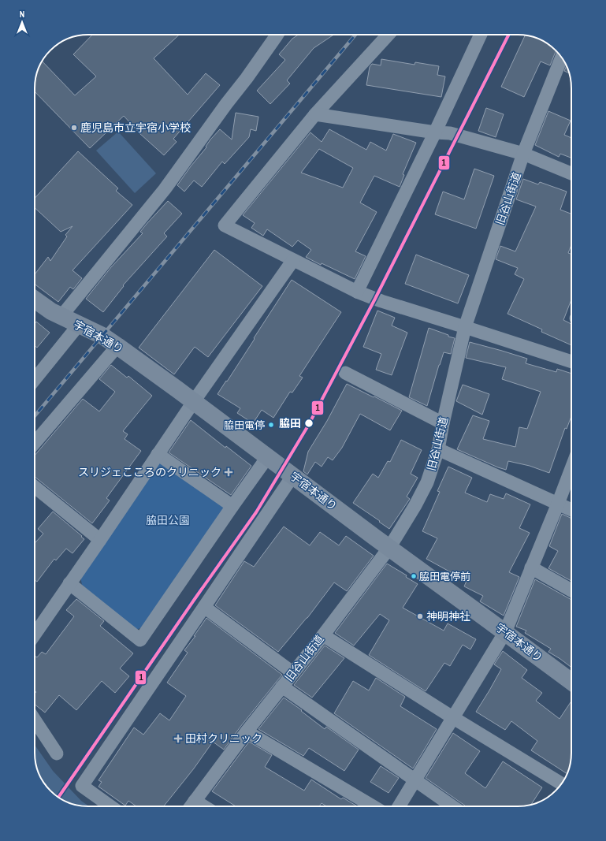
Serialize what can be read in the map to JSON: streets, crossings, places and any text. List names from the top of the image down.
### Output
{
  "streets": {
    "street": ["旧谷山街道", "宇宿本通り"]
  },
  "crossings": [
    ["旧谷山街道", "宇宿本通り"]
  ],
  "parks": ["脇田公園"],
  "places": {
    "other": [
      "鹿児島市立宇宿小学校",
      "脇田",
      "脇田電停",
      "脇田電停前",
      "神明神社"
    ],
    "health": ["スリジェこころのクリニック", "田村クリニック"]
  },
  "lines": ["transit line 1"],
  "north": "top"
}
